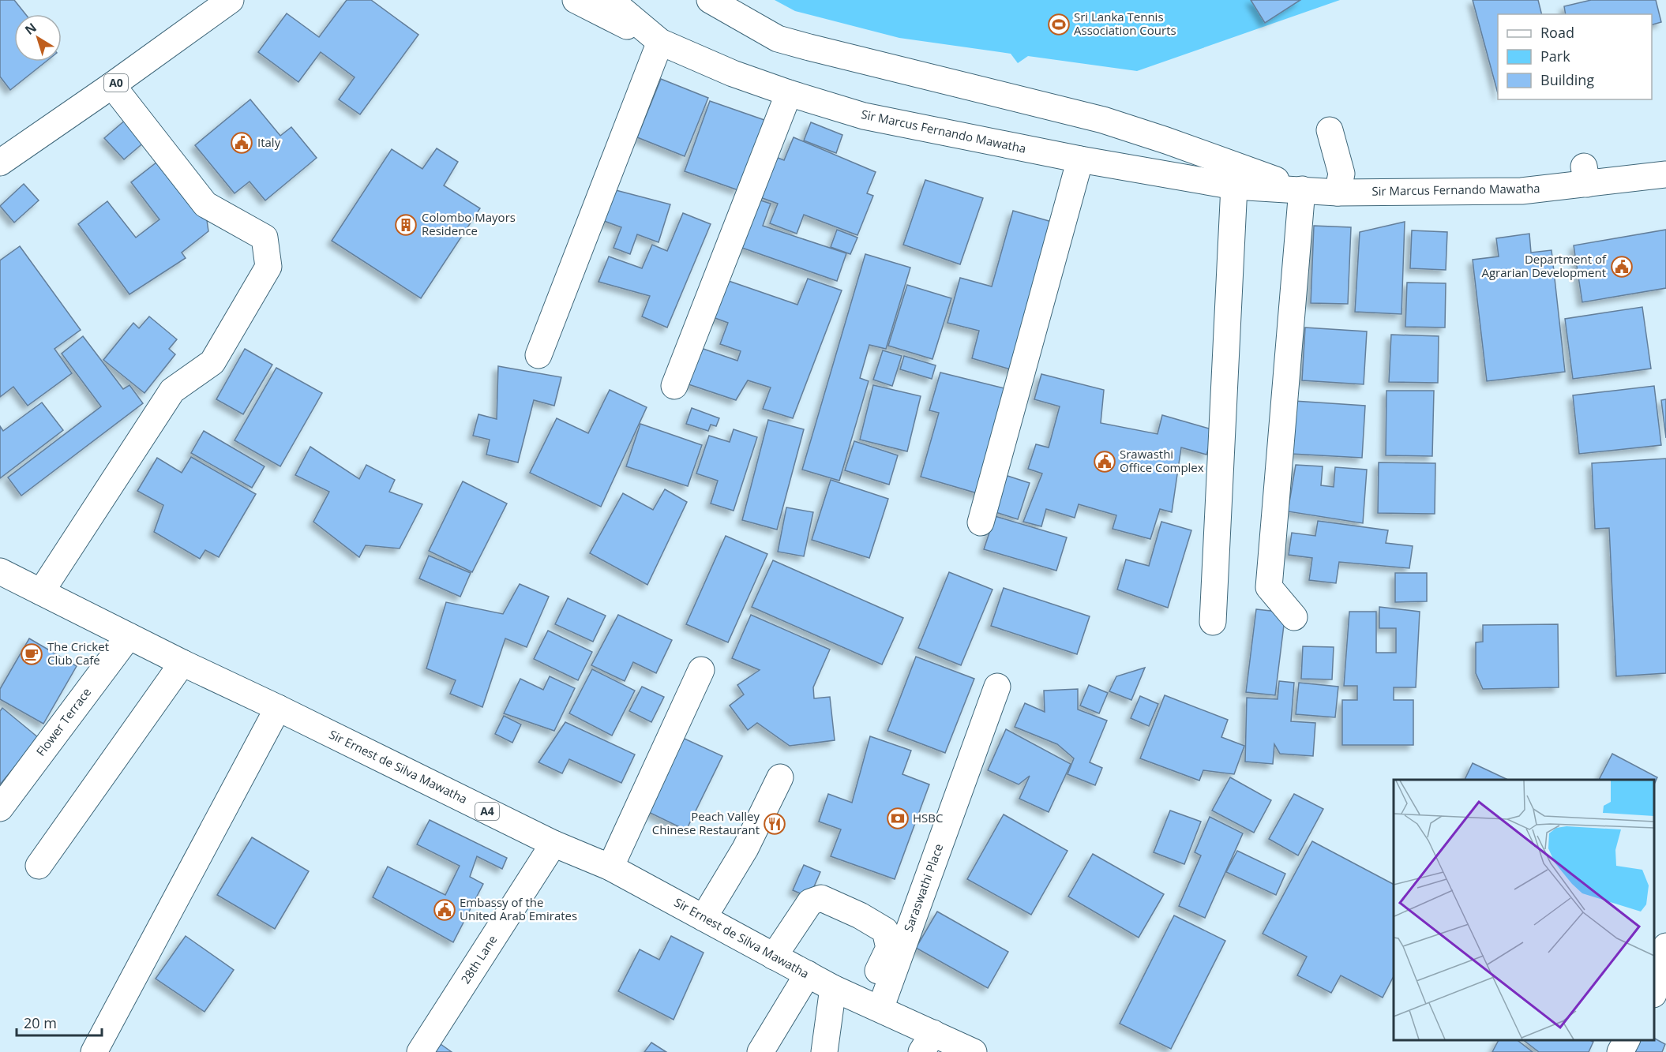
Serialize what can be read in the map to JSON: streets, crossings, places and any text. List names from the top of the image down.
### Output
{
  "streets": {
    "main road": [
      "A0",
      "Sir Marcus Fernando Mawatha",
      "Flower Terrace",
      "Sir Ernest de Silva Mawatha",
      "A4",
      "Saraswathi Place",
      "28th Lane"
    ]
  },
  "crossings": [
    ["Flower Terrace", "Sir Ernest de Silva Mawatha"],
    ["Sir Ernest de Silva Mawatha", "Saraswathi Place"],
    ["Sir Ernest de Silva Mawatha", "28th Lane"]
  ],
  "places": {
    "sports": ["Sri Lanka Tennis Association Courts"],
    "public building": [
      "Italy",
      "Department of Agrarian Development",
      "Srawasthi Office Complex",
      "Embassy of the United Arab Emirates"
    ],
    "building": ["Colombo Mayors Residence"],
    "cafe": ["The Cricket Club Cafe"],
    "bank": ["HSBC"],
    "restaurant": ["Peach Valley Chinese Restaurant"]
  },
  "legend": ["Road", "Park", "Building"],
  "scale_bar": "20 m",
  "north": "top left"
}
